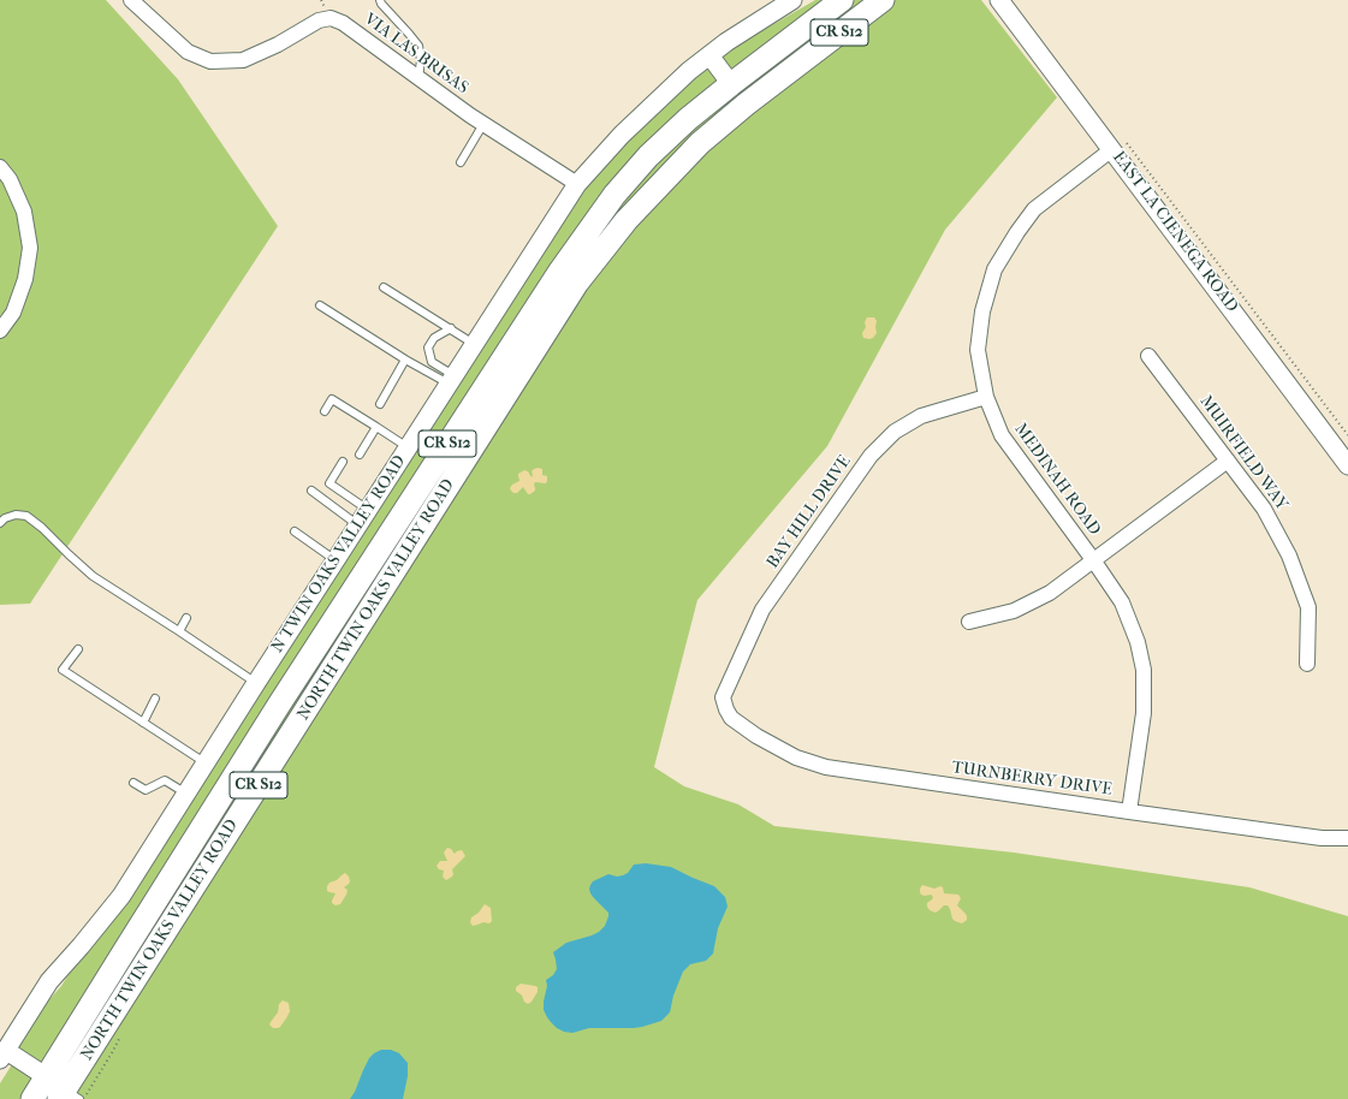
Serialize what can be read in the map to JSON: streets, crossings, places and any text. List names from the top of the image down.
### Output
{
  "streets": {
    "main road": ["CR S12", "NORTH TWIN OAKS VALLEY ROAD"],
    "street": [
      "VIA LAS BRISAS",
      "EAST LA CIENEGA ROAD",
      "MUIRFIELD WAY",
      "MEDINAH ROAD",
      "BAY HILL DRIVE",
      "N TWIN OAKS VALLEY ROAD",
      "TURNBERRY DRIVE"
    ]
  },
  "crossings": [
    ["VIA LAS BRISAS", "N TWIN OAKS VALLEY ROAD"],
    ["EAST LA CIENEGA ROAD", "MEDINAH ROAD"],
    ["MEDINAH ROAD", "BAY HILL DRIVE"],
    ["MEDINAH ROAD", "TURNBERRY DRIVE"],
    ["BAY HILL DRIVE", "TURNBERRY DRIVE"]
  ]
}
